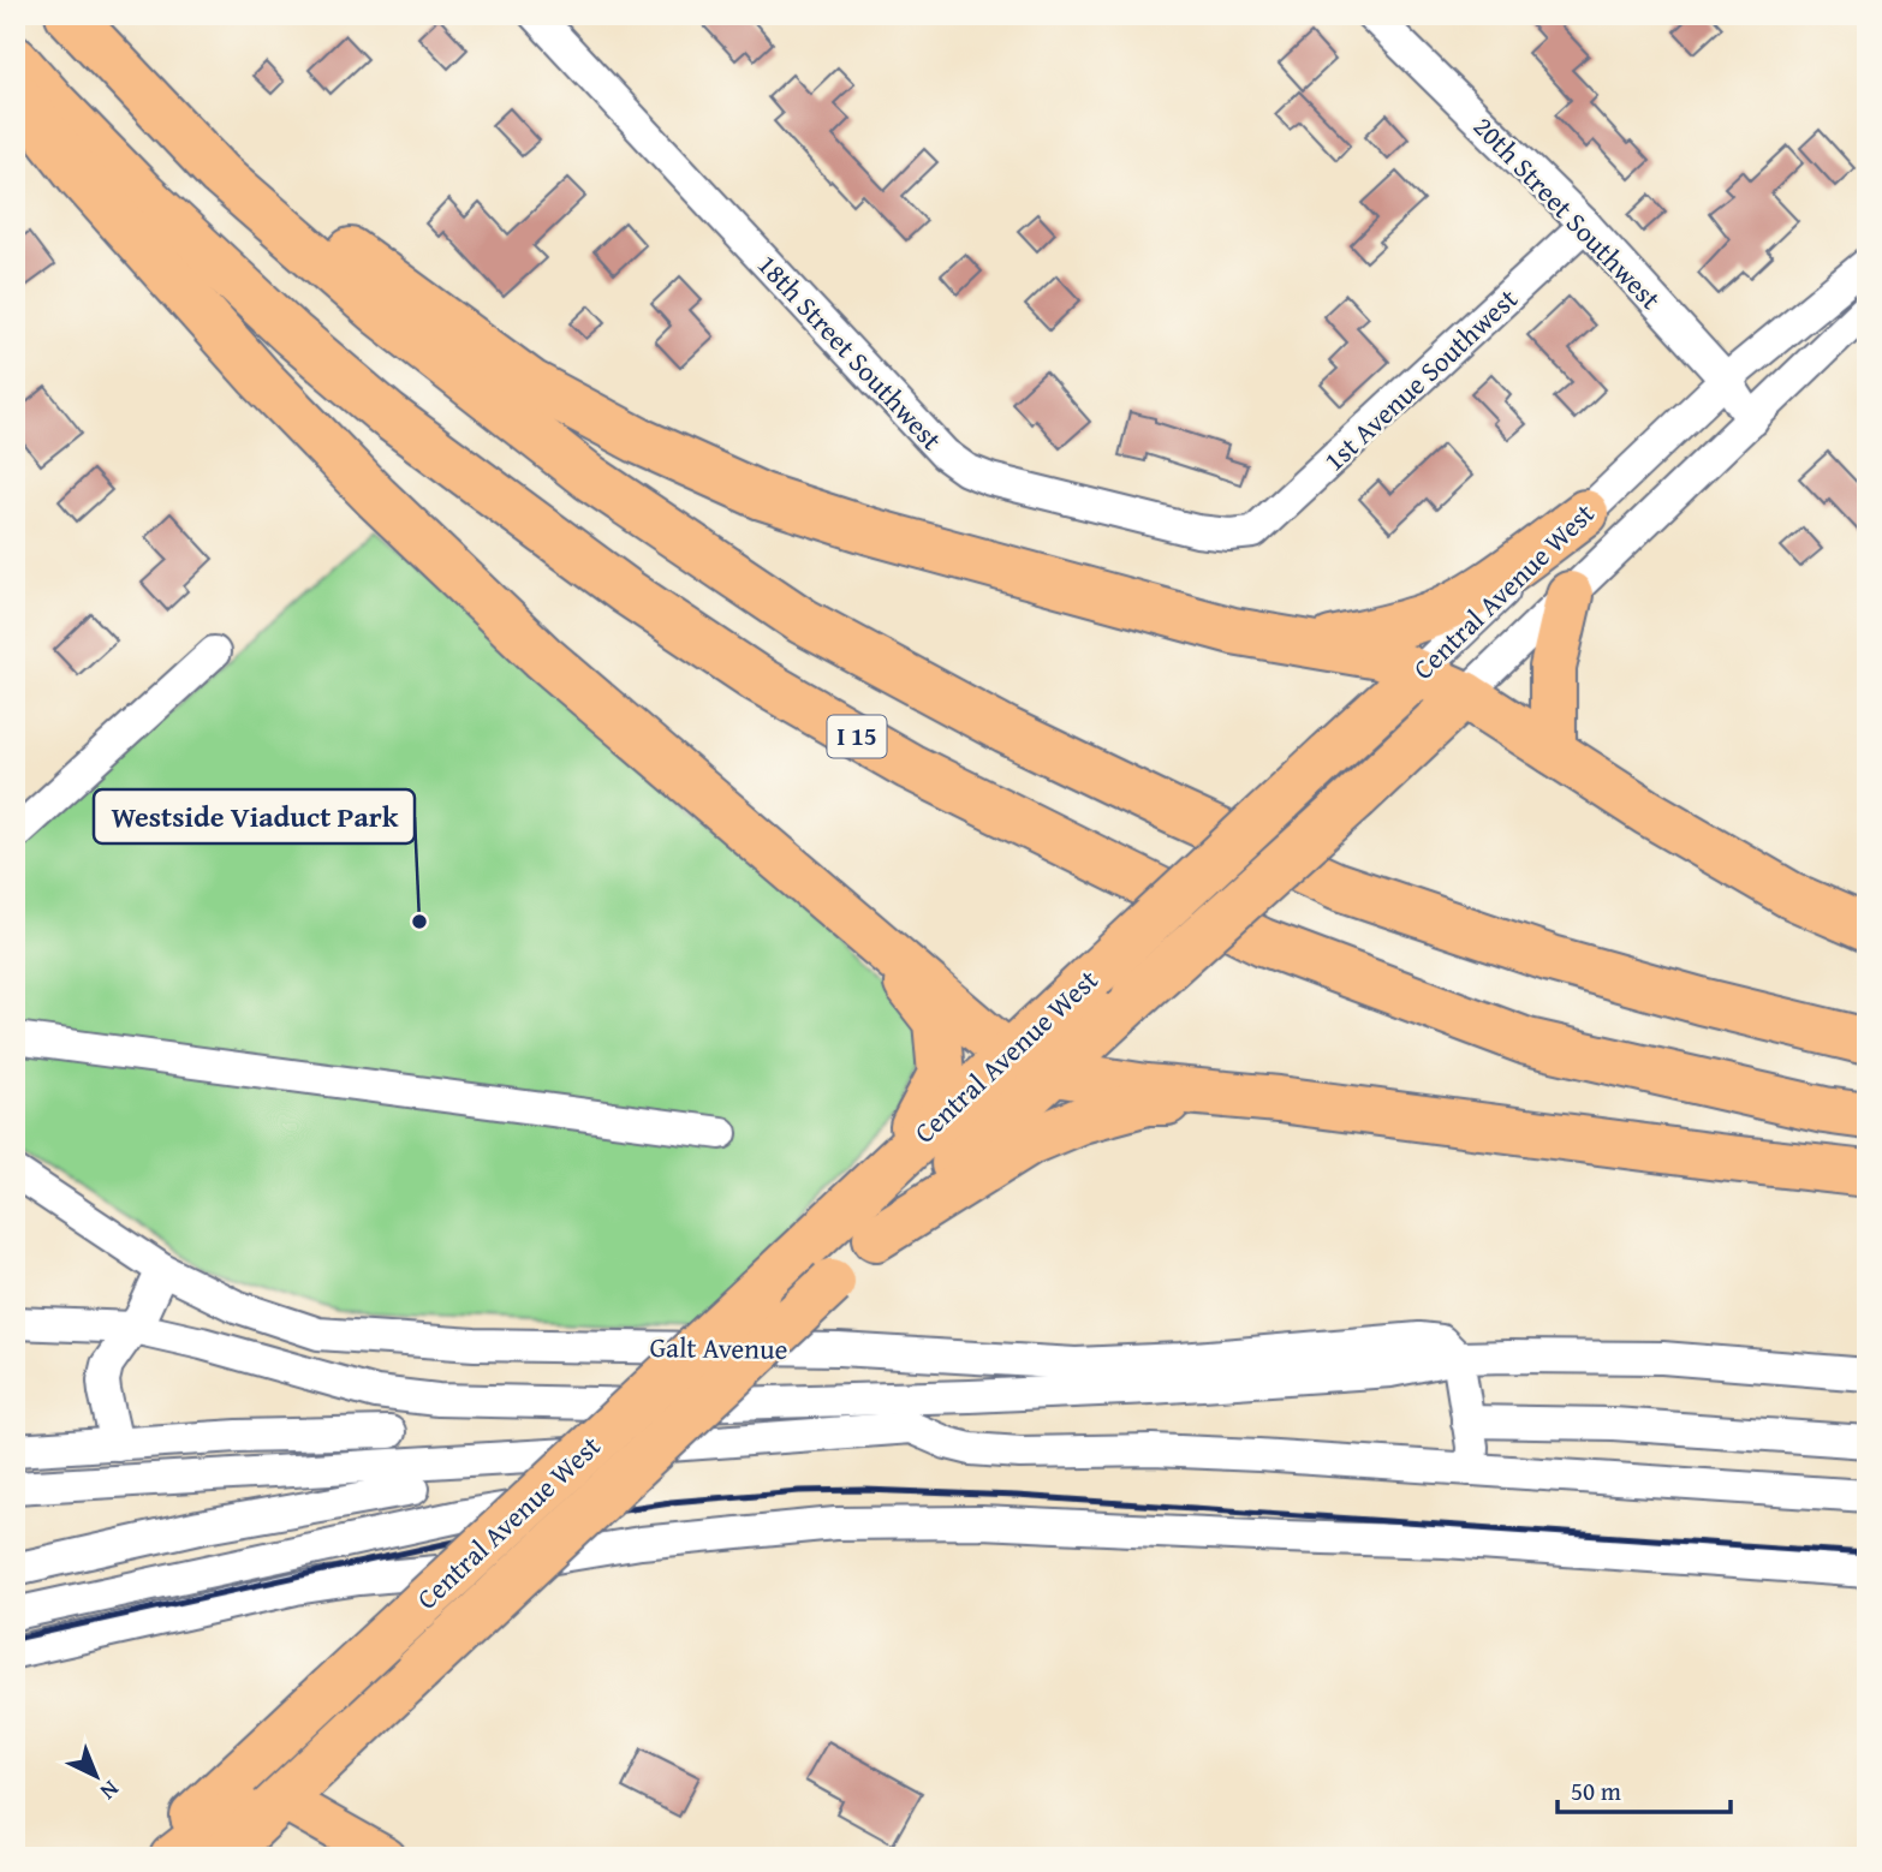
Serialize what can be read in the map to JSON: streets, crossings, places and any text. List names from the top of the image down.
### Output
{
  "streets": {
    "highway": ["Central Avenue West", "I 15"],
    "street": [
      "20th Street Southwest",
      "18th Street Southwest",
      "1st Avenue Southwest",
      "Galt Avenue"
    ]
  },
  "crossings": [
    ["20th Street Southwest", "1st Avenue Southwest"],
    ["20th Street Southwest", "Central Avenue West"],
    ["18th Street Southwest", "1st Avenue Southwest"]
  ],
  "places": ["Westside Viaduct Park"],
  "scale_bar": "50 m",
  "north": "bottom right"
}
